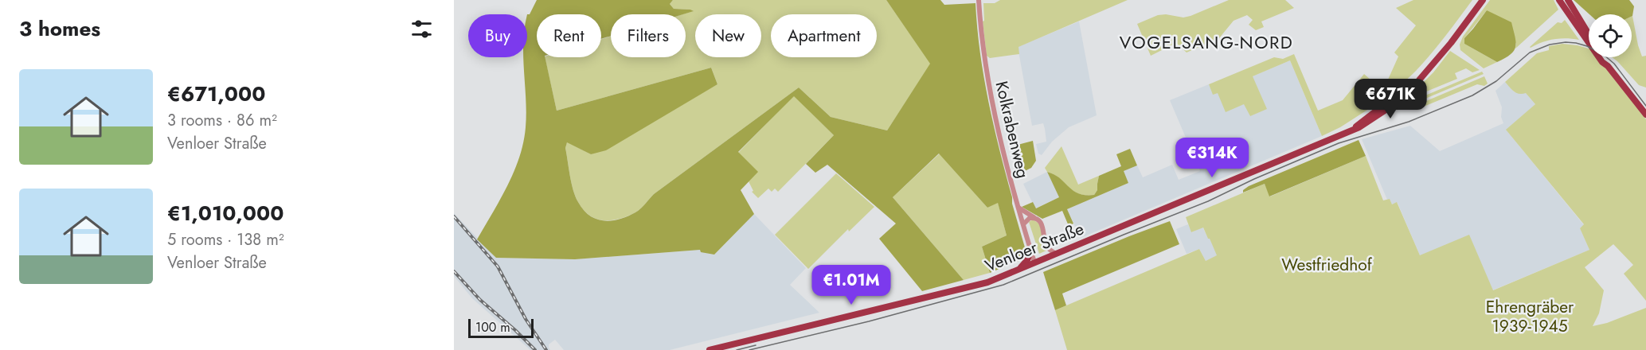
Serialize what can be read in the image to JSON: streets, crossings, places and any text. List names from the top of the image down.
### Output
{
  "streets": {
    "main road": ["Venloer Straße"],
    "street": ["Kolkrabenweg"]
  },
  "crossings": [
    ["Kolkrabenweg", "Venloer Straße"]
  ],
  "districts": ["VOGELSANG-NORD"],
  "parks": ["Westfriedhof", "Ehrengräber 1939-1945"],
  "scale_bar": "100 m",
  "page": {
    "heading": "3 homes",
    "chip": [
      "Buy",
      "Rent",
      "Filters",
      "New",
      "Apartment"
    ],
    "list": [
      {
        "name": "€671,000",
        "note": "3 rooms · 86 m² · Venloer Straße"
      },
      {
        "name": "€1,010,000",
        "note": "5 rooms · 138 m² · Venloer Straße"
      }
    ],
    "price": ["€671K", "€314K", "€1.01M"],
    "scale": "100 m"
  }
}
